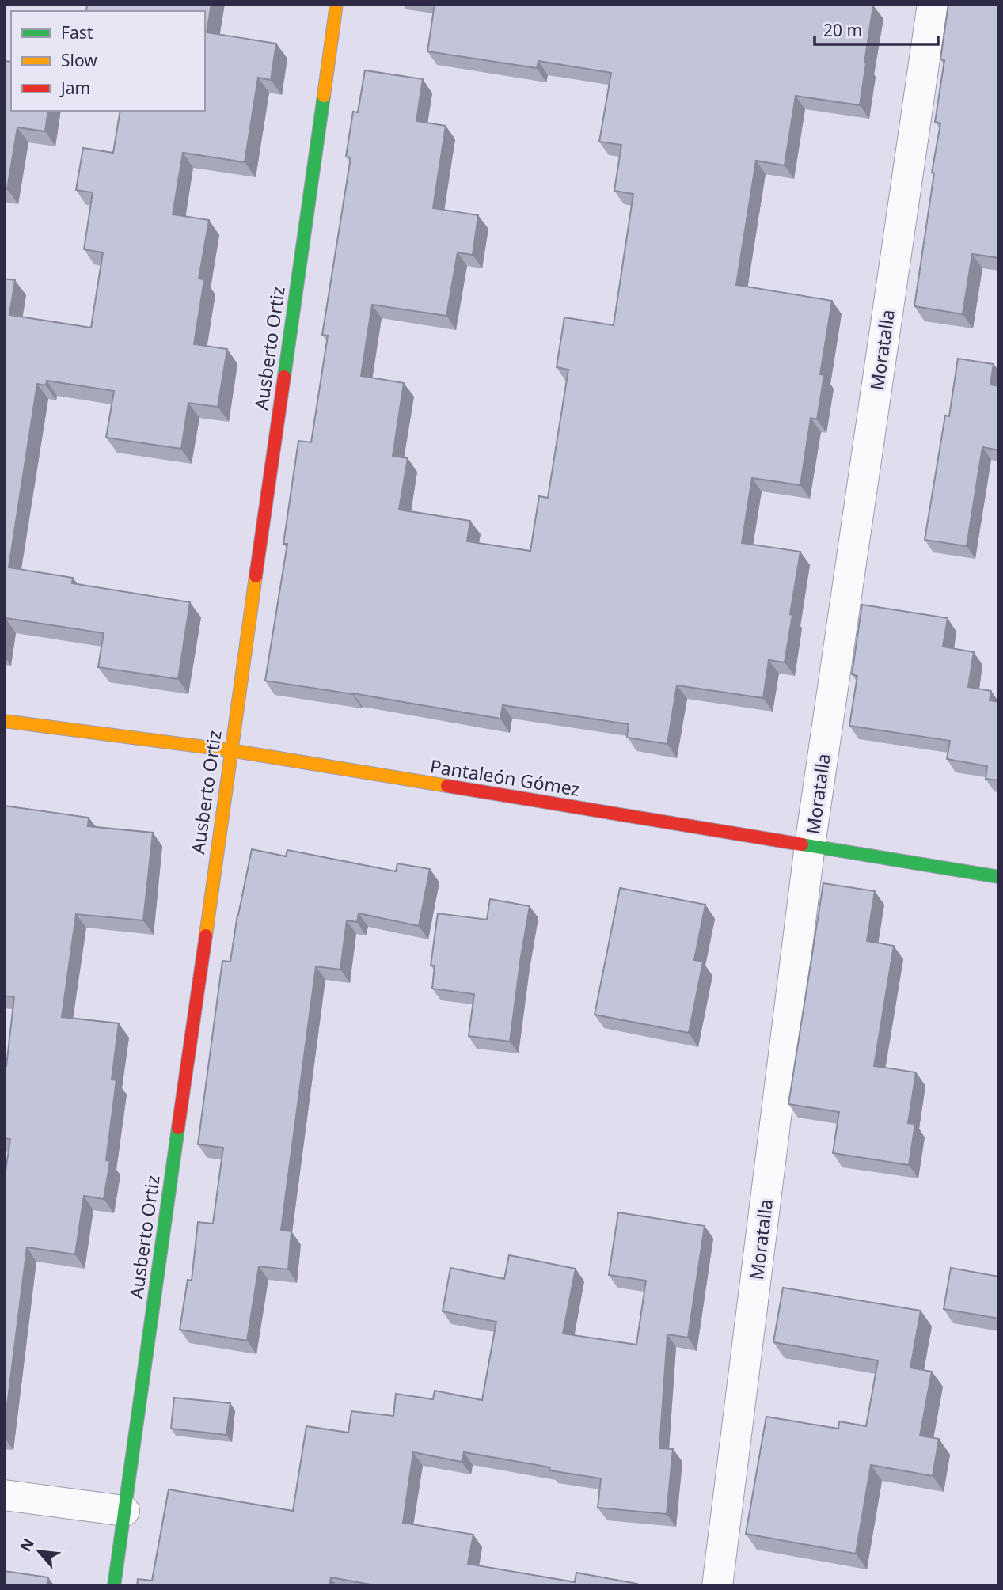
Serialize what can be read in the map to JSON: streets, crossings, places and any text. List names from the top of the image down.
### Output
{
  "streets": {
    "street": ["Ausberto Ortiz", "Moratalla", "Pantaleón Gómez"]
  },
  "crossings": [
    ["Ausberto Ortiz", "Pantaleón Gómez"],
    ["Moratalla", "Pantaleón Gómez"]
  ],
  "legend": ["Fast", "Slow", "Jam"],
  "scale_bar": "20 m",
  "north": "top left"
}
